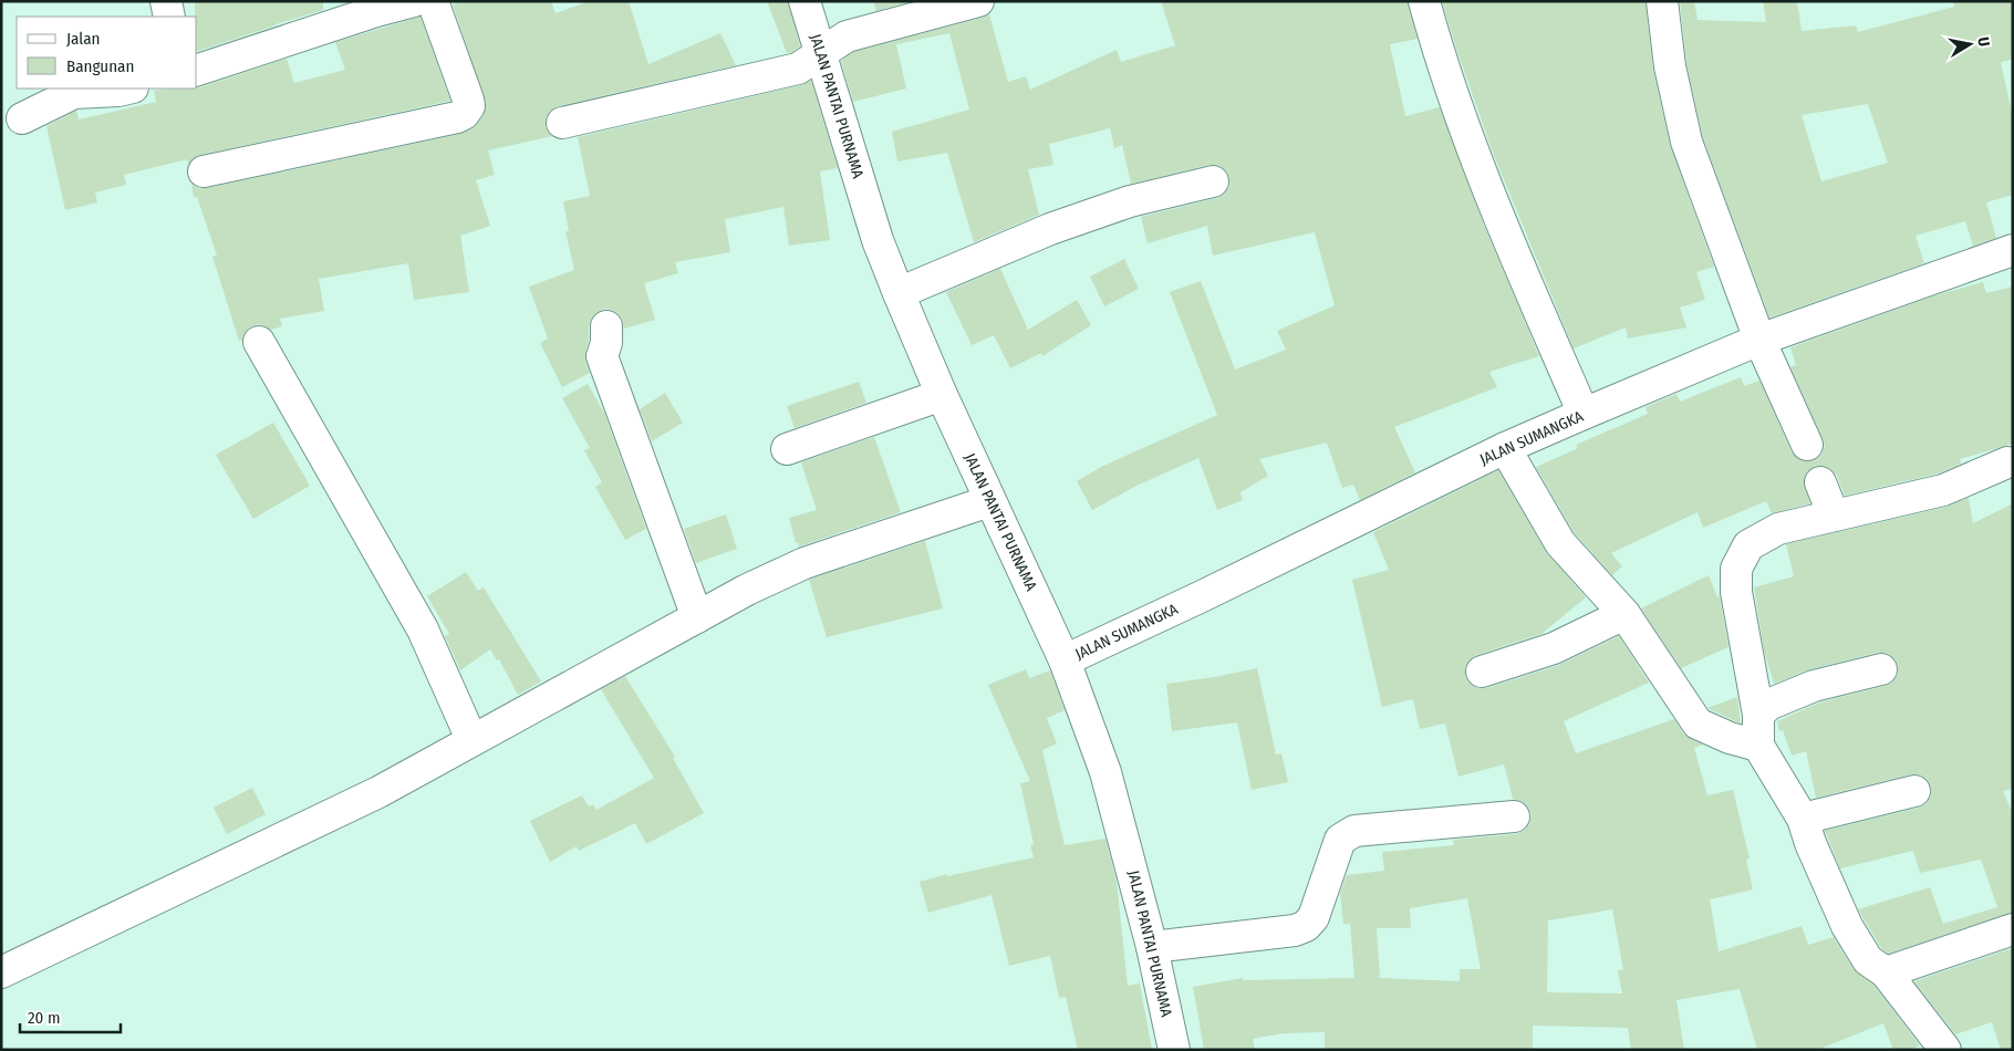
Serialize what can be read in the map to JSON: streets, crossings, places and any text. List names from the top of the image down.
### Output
{
  "streets": {
    "street": ["JALAN PANTAI PURNAMA", "JALAN SUMANGKA"]
  },
  "crossings": [
    ["JALAN PANTAI PURNAMA", "JALAN SUMANGKA"]
  ],
  "legend": ["Jalan", "Bangunan"],
  "scale_bar": "20 m",
  "north": "right"
}
